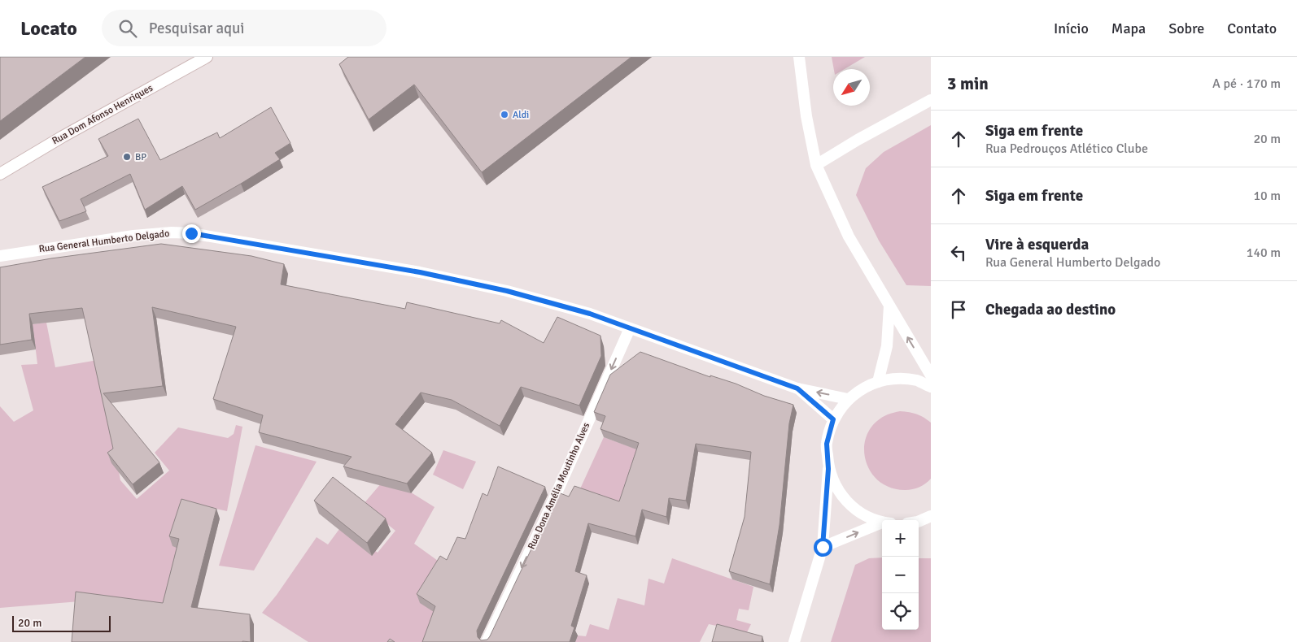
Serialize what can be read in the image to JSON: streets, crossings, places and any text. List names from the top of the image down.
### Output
{
  "streets": {
    "street": ["Rua Dom Afonso Henriques", "Rua General Humberto Delgado", "Rua Dona Amélia Moutinho Alves"]
  },
  "crossings": [
    ["Rua General Humberto Delgado", "Rua Dona Amélia Moutinho Alves"]
  ],
  "one_way": ["Rua Dona Amélia Moutinho Alves"],
  "places": ["Aldi", "BP"],
  "scale_bar": "20 m",
  "north": "bottom left",
  "page": {
    "header": "Locato",
    "search": "Pesquisar aqui",
    "nav": [
      "Início",
      "Mapa",
      "Sobre",
      "Contato"
    ],
    "heading": ["3 min", "A pé · 170 m"],
    "list": [
      ["Siga em frente", "Rua Pedrouços Atlético Clube", "20 m"],
      ["Siga em frente", "10 m"],
      ["Vire à esquerda", "Rua General Humberto Delgado", "140 m"],
      "Chegada ao destino"
    ],
    "map_buttons": ["+", "−"],
    "scale": "20 m"
  }
}
